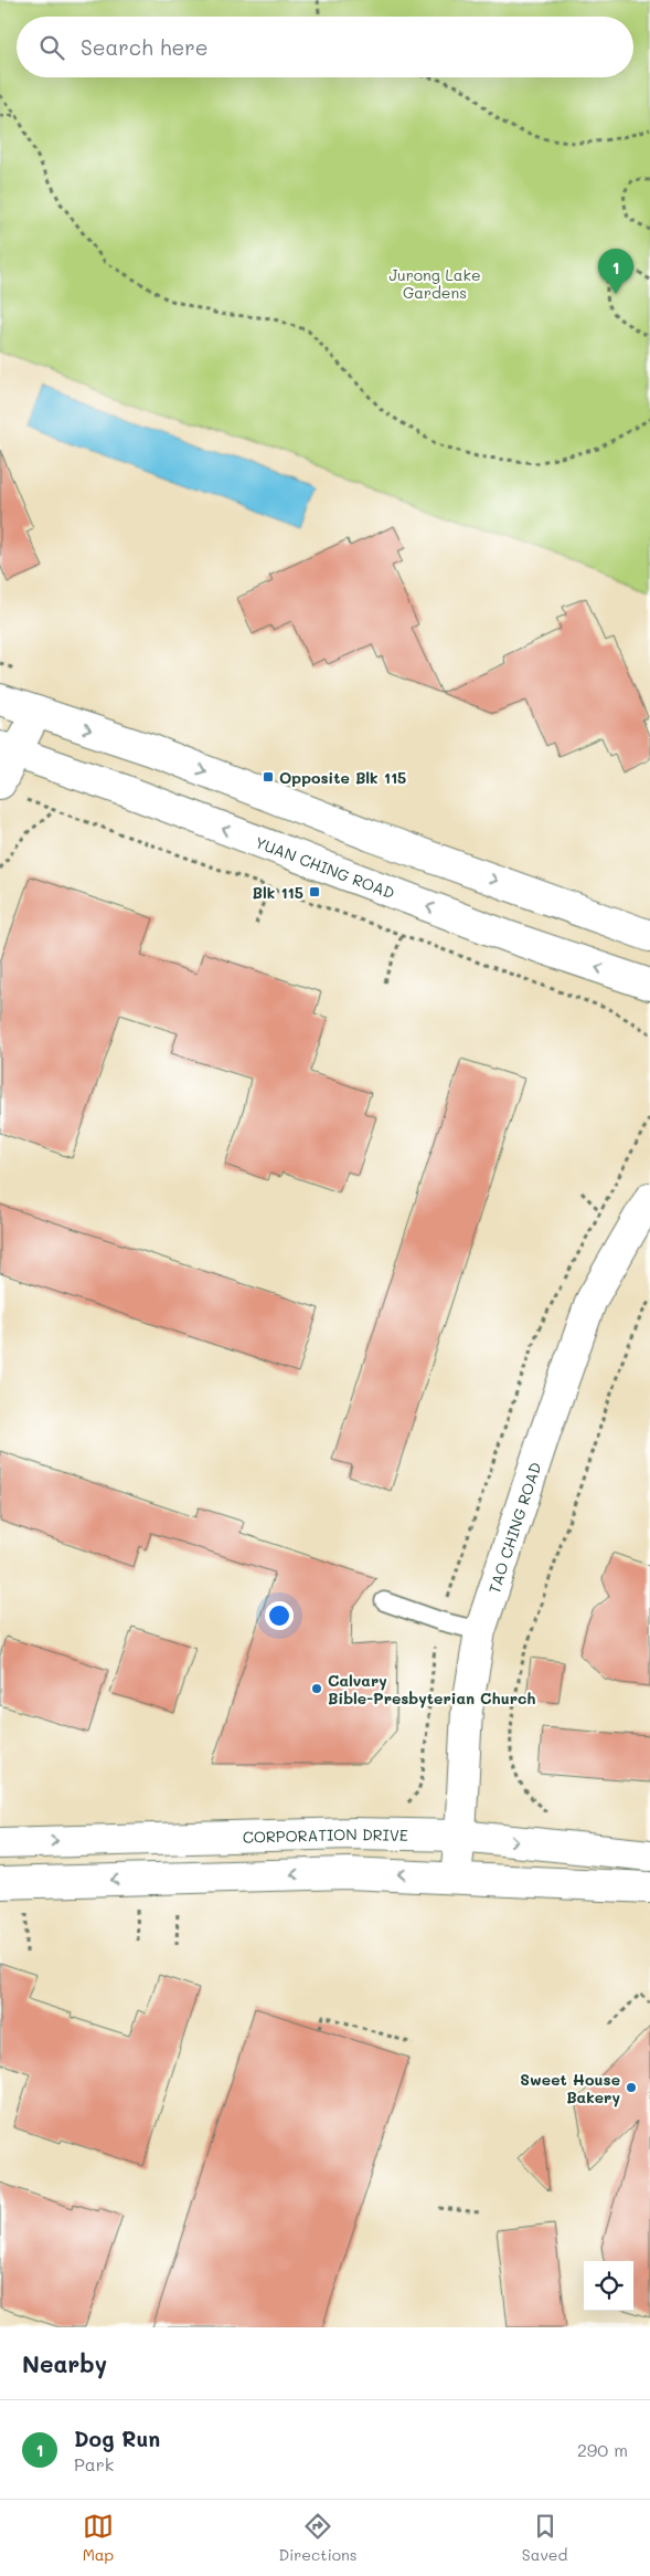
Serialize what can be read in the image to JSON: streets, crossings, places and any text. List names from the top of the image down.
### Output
{
  "streets": {
    "street": ["YUAN CHING ROAD", "TAO CHING ROAD", "CORPORATION DRIVE"]
  },
  "crossings": [
    ["TAO CHING ROAD", "CORPORATION DRIVE"]
  ],
  "parks": ["Jurong Lake Gardens"],
  "places": {
    "transit": ["Opposite Blk 115", "Blk 115"],
    "other": ["Calvary Bible-Presbyterian Church", "Sweet House Bakery"]
  },
  "page": {
    "search": "Search here",
    "pins": "1",
    "heading": "Nearby",
    "list": [
      {
        "mark": "1",
        "name": "Dog Run",
        "note": "Park",
        "value": "290 m"
      }
    ],
    "nav": ["Map", "Directions", "Saved"]
  }
}
